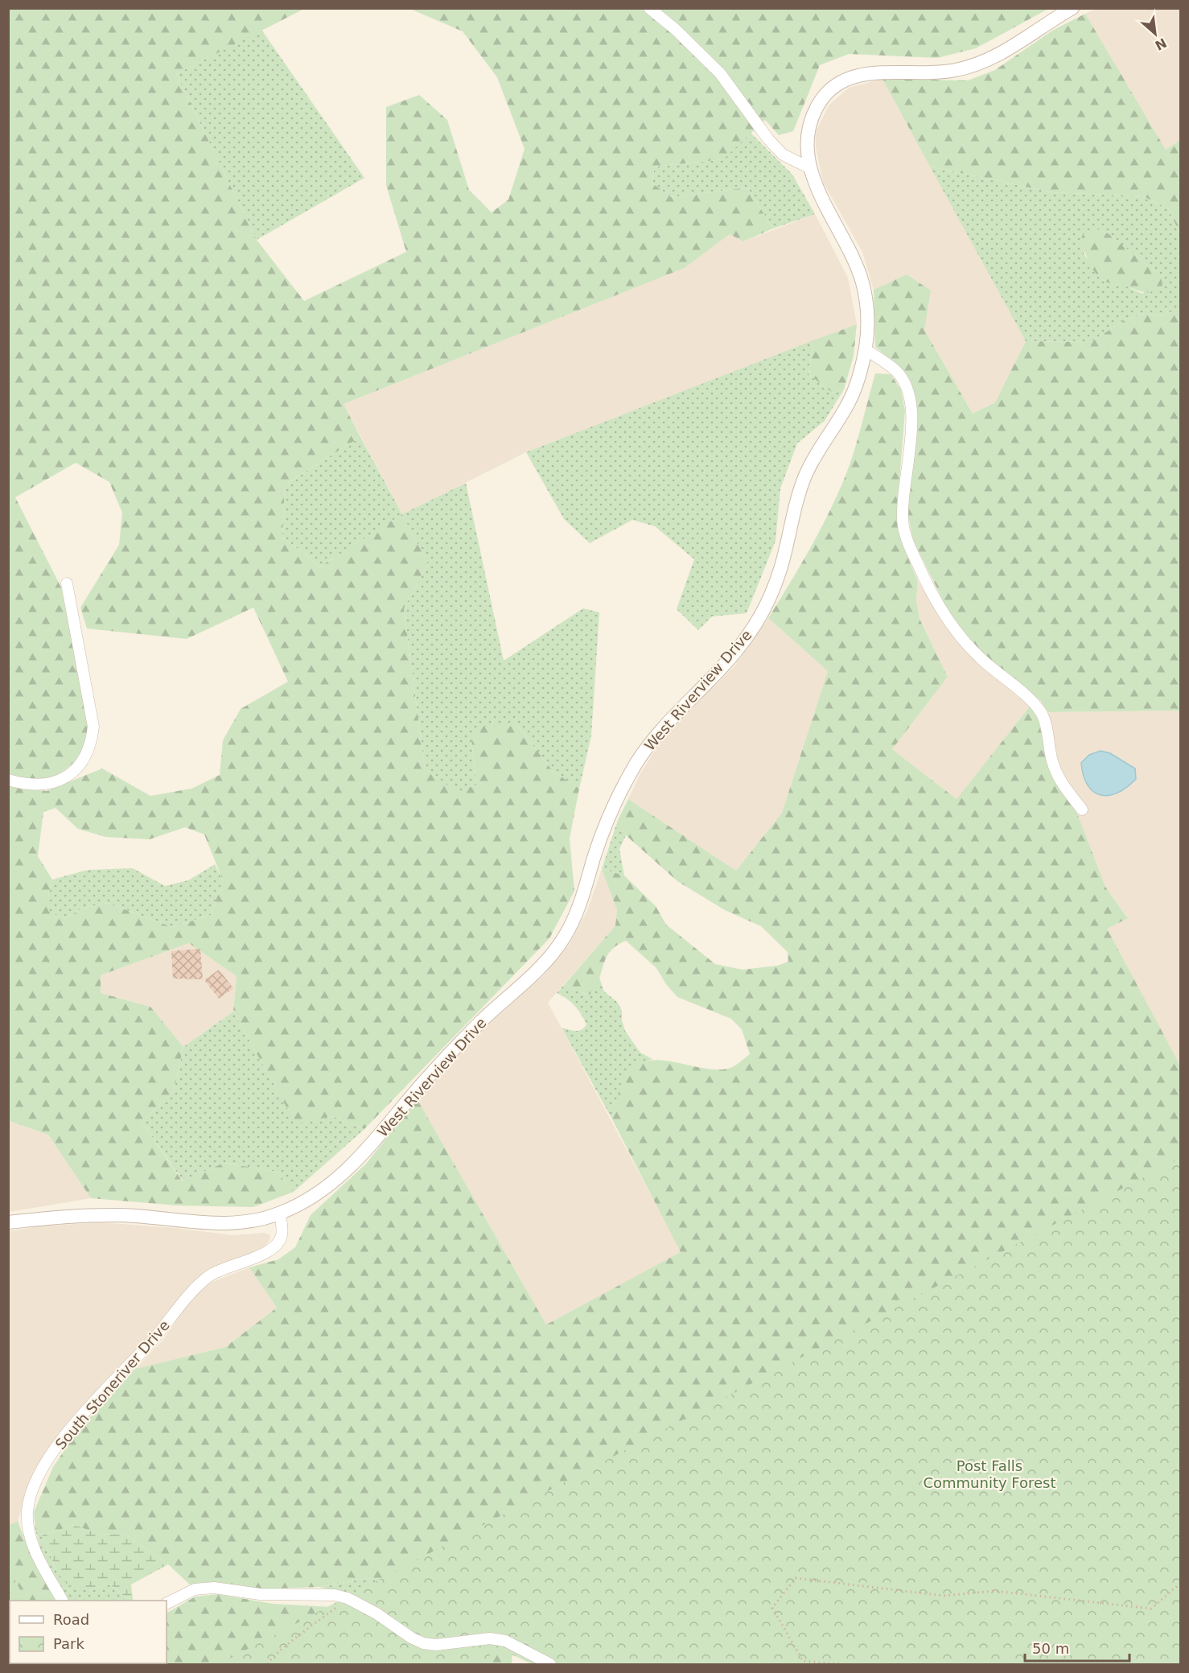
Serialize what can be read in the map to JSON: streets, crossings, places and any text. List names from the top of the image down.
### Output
{
  "streets": {
    "street": ["West Riverview Drive", "South Stoneriver Drive"]
  },
  "crossings": [
    ["West Riverview Drive", "South Stoneriver Drive"]
  ],
  "parks": ["Post Falls Community Forest"],
  "legend": ["Road", "Park"],
  "scale_bar": "50 m",
  "north": "bottom right"
}
